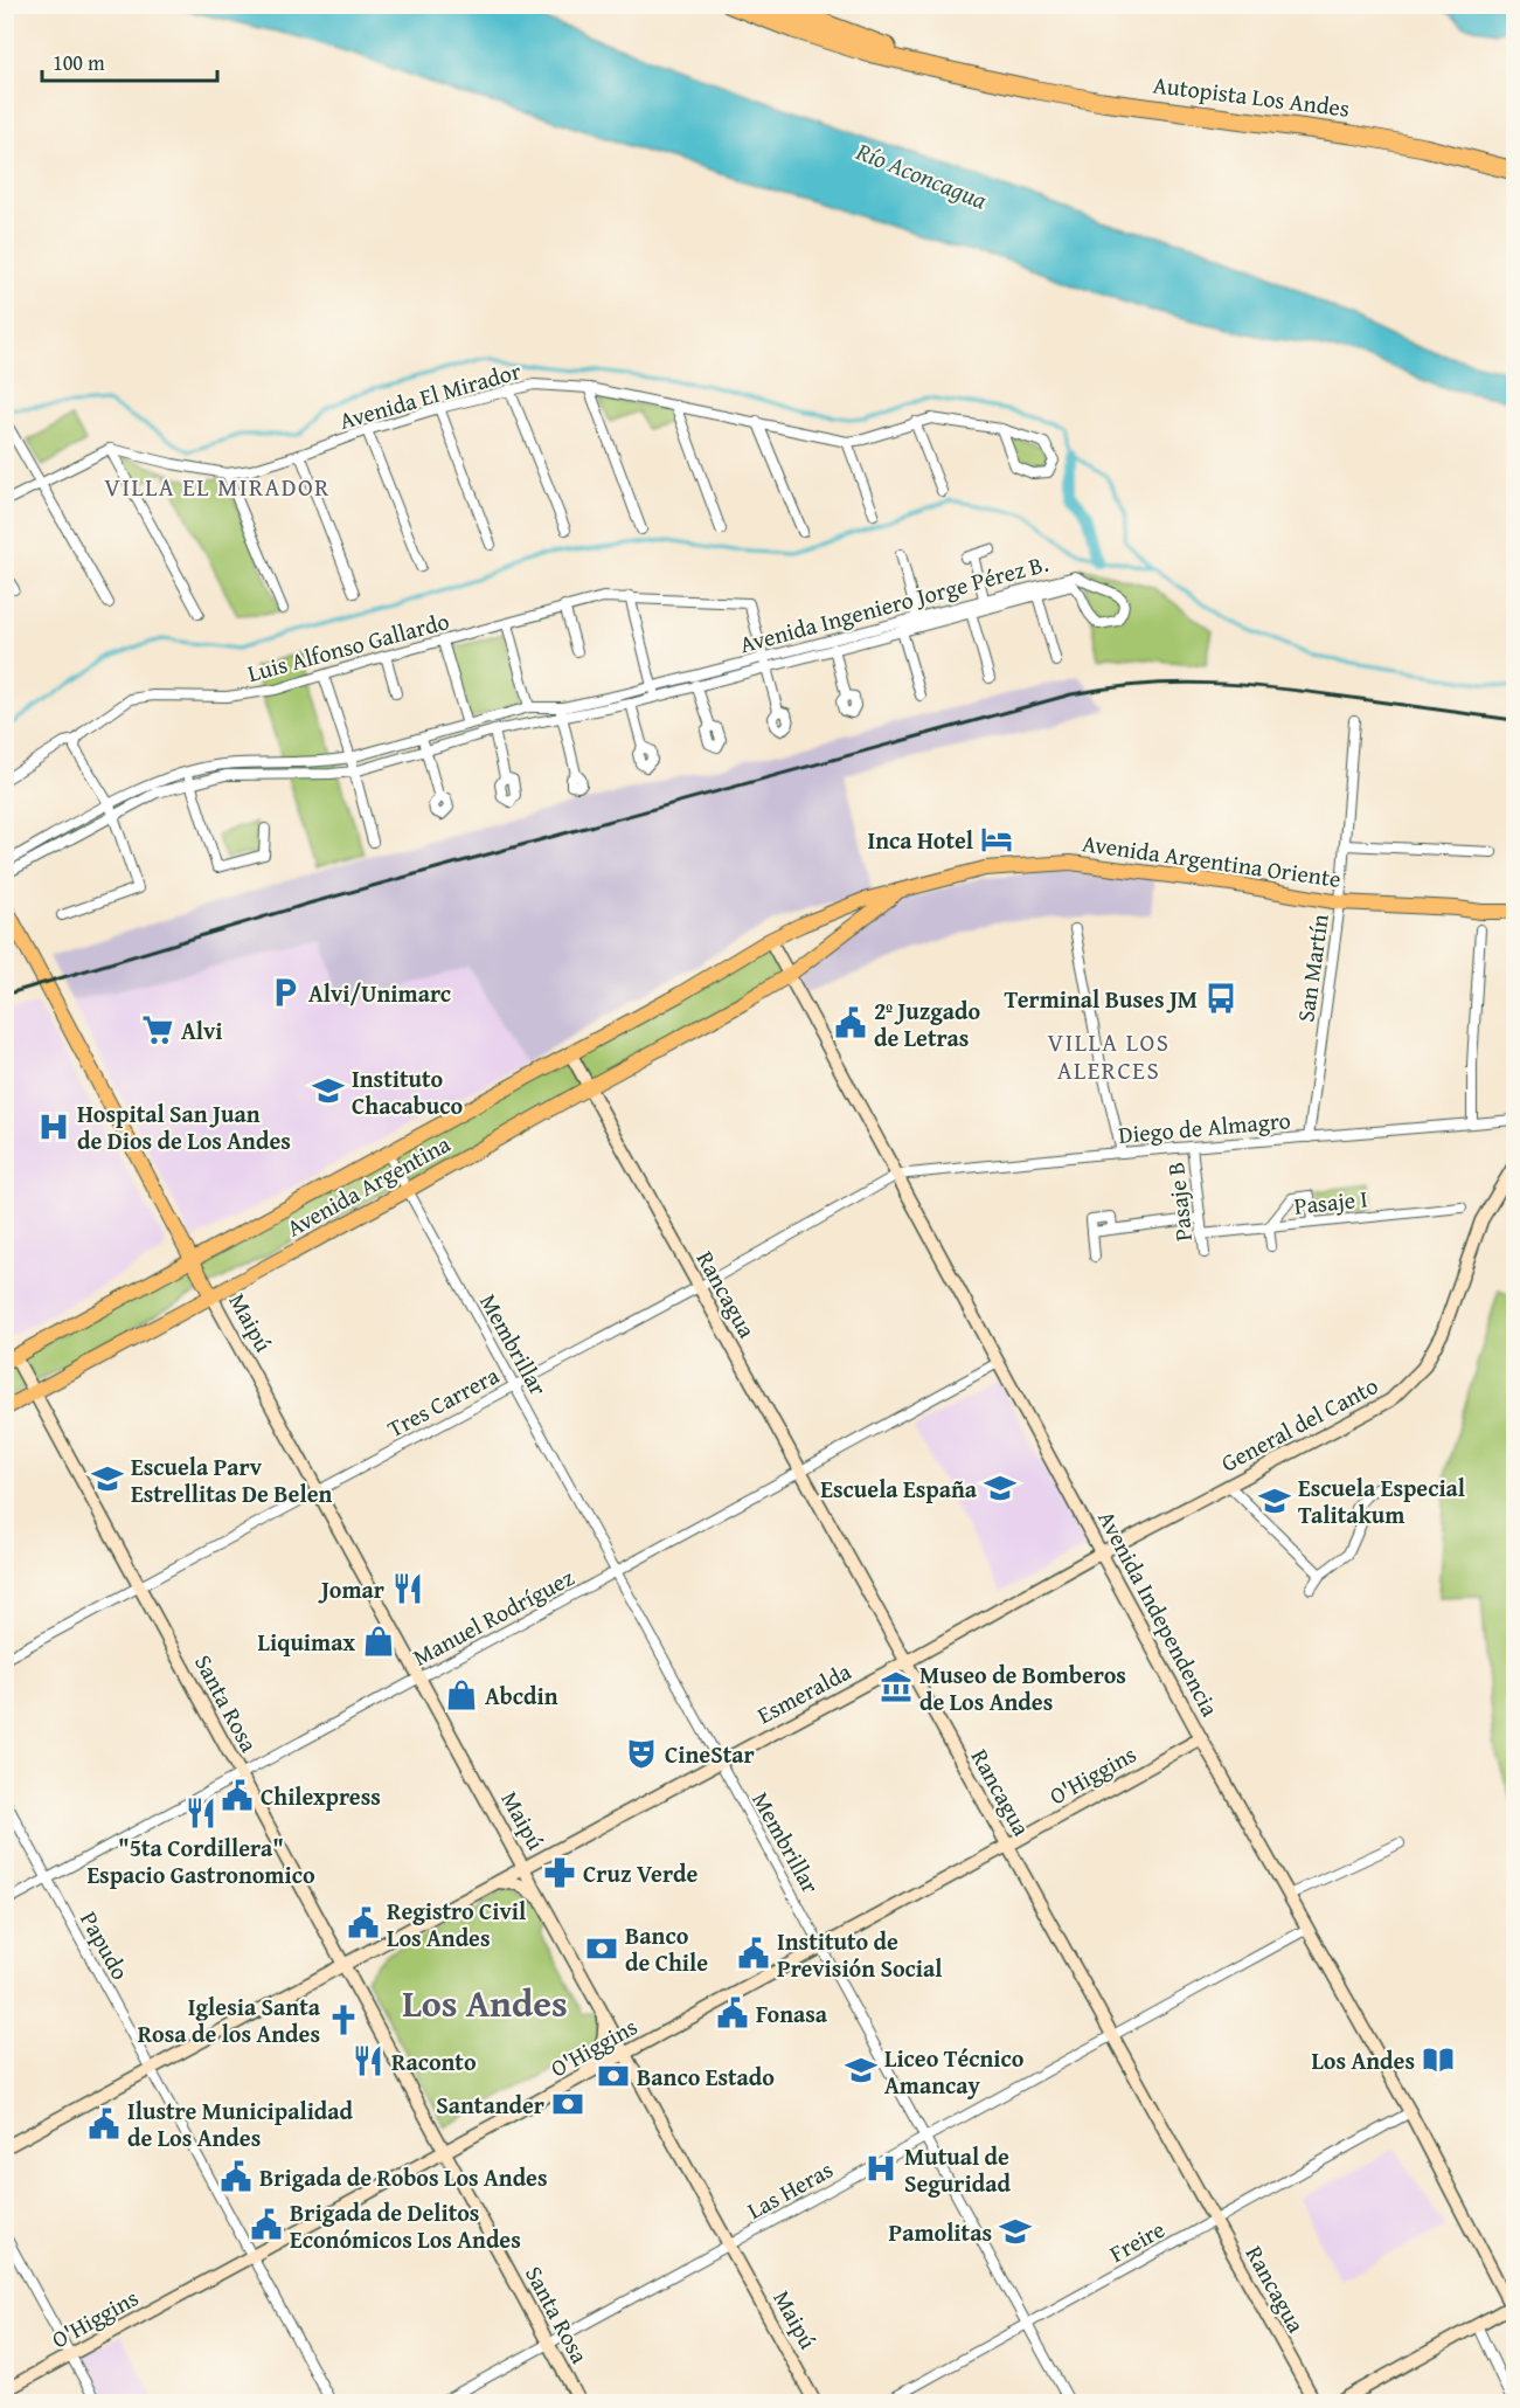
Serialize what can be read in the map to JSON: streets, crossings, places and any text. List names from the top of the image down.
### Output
{
  "streets": {
    "highway": ["Autopista Los Andes"],
    "main road": [
      "Avenida Argentina Oriente",
      "Avenida Argentina",
      "Rancagua",
      "Maipú",
      "General del Canto",
      "Avenida Independencia",
      "Esmeralda",
      "Santa Rosa",
      "O'Higgins"
    ],
    "street": [
      "Avenida El Mirador",
      "Avenida Ingeniero Jorge Pérez B.",
      "Luis Alfonso Gallardo",
      "San Martín",
      "Diego de Almagro",
      "Pasaje B",
      "Pasaje I",
      "Membrillar",
      "Tres Carrera",
      "Manuel Rodríguez",
      "Papudo",
      "Las Heras",
      "Freire"
    ]
  },
  "crossings": [
    ["Avenida Ingeniero Jorge Pérez B.", "Luis Alfonso Gallardo"],
    ["Avenida Argentina Oriente", "San Martín"],
    ["Avenida Argentina Oriente", "Avenida Argentina"],
    ["Avenida Argentina Oriente", "Avenida Independencia"],
    ["San Martín", "Diego de Almagro"],
    ["Diego de Almagro", "Pasaje B"],
    ["Diego de Almagro", "Tres Carrera"],
    ["Diego de Almagro", "Avenida Independencia"],
    ["Avenida Argentina", "Rancagua"],
    ["Avenida Argentina", "Maipú"],
    ["Avenida Argentina", "Membrillar"],
    ["Avenida Argentina", "Avenida Independencia"],
    ["Avenida Argentina", "Santa Rosa"],
    ["Pasaje B", "Pasaje I"],
    ["Rancagua", "Tres Carrera"],
    ["Rancagua", "Manuel Rodríguez"],
    ["Rancagua", "Esmeralda"],
    ["Rancagua", "O'Higgins"],
    ["Rancagua", "Las Heras"],
    ["Rancagua", "Freire"],
    ["Maipú", "Tres Carrera"],
    ["Maipú", "Manuel Rodríguez"],
    ["Maipú", "Esmeralda"],
    ["Maipú", "Santa Rosa"],
    ["Maipú", "O'Higgins"],
    ["Maipú", "Las Heras"],
    ["Membrillar", "Tres Carrera"],
    ["Membrillar", "Manuel Rodríguez"],
    ["Membrillar", "Esmeralda"],
    ["Membrillar", "O'Higgins"],
    ["Membrillar", "Las Heras"],
    ["Membrillar", "Freire"],
    ["Tres Carrera", "Avenida Independencia"],
    ["Tres Carrera", "Santa Rosa"],
    ["General del Canto", "Avenida Independencia"],
    ["General del Canto", "Esmeralda"],
    ["Avenida Independencia", "Manuel Rodríguez"],
    ["Avenida Independencia", "Esmeralda"],
    ["Avenida Independencia", "O'Higgins"],
    ["Avenida Independencia", "Las Heras"],
    ["Avenida Independencia", "Freire"],
    ["Manuel Rodríguez", "Santa Rosa"],
    ["Manuel Rodríguez", "Papudo"],
    ["Esmeralda", "Santa Rosa"],
    ["Esmeralda", "O'Higgins"],
    ["Esmeralda", "Papudo"],
    ["Santa Rosa", "O'Higgins"],
    ["Santa Rosa", "Las Heras"],
    ["O'Higgins", "Papudo"]
  ],
  "districts": ["VILLA EL MIRADOR", "VILLA LOS ALERCES", "Los Andes"],
  "water": ["Río Aconcagua"],
  "places": {
    "hotel": ["Inca Hotel"],
    "parking": ["Alvi/Unimarc"],
    "bus stop": ["Terminal Buses JM"],
    "public building": [
      "2º Juzgado de Letras",
      "Chilexpress",
      "Registro Civil Los Andes",
      "Instituto de Previsión Social",
      "Fonasa",
      "Ilustre Municipalidad de Los Andes",
      "Brigada de Robos Los Andes",
      "Brigada de Delitos Económicos Los Andes"
    ],
    "supermarket": ["Alvi"],
    "school or university": [
      "Instituto Chacabuco",
      "Escuela Parv Estrellitas De Belen",
      "Escuela España",
      "Escuela Especial Talitakum",
      "Liceo Técnico Amancay",
      "Pamolitas"
    ],
    "hospital": ["Hospital San Juan de Dios de Los Andes", "Mutual de Seguridad"],
    "restaurant": ["Jomar", "\"5ta Cordillera\" Espacio Gastronomico", "Raconto"],
    "shop": ["Liquimax", "Abcdin"],
    "museum": ["Museo de Bomberos de Los Andes"],
    "theatre": ["CineStar"],
    "pharmacy": ["Cruz Verde"],
    "bank": ["Banco de Chile", "Banco Estado", "Santander"],
    "church": ["Iglesia Santa Rosa de los Andes"],
    "library": ["Los Andes"]
  },
  "scale_bar": "100 m"
}
